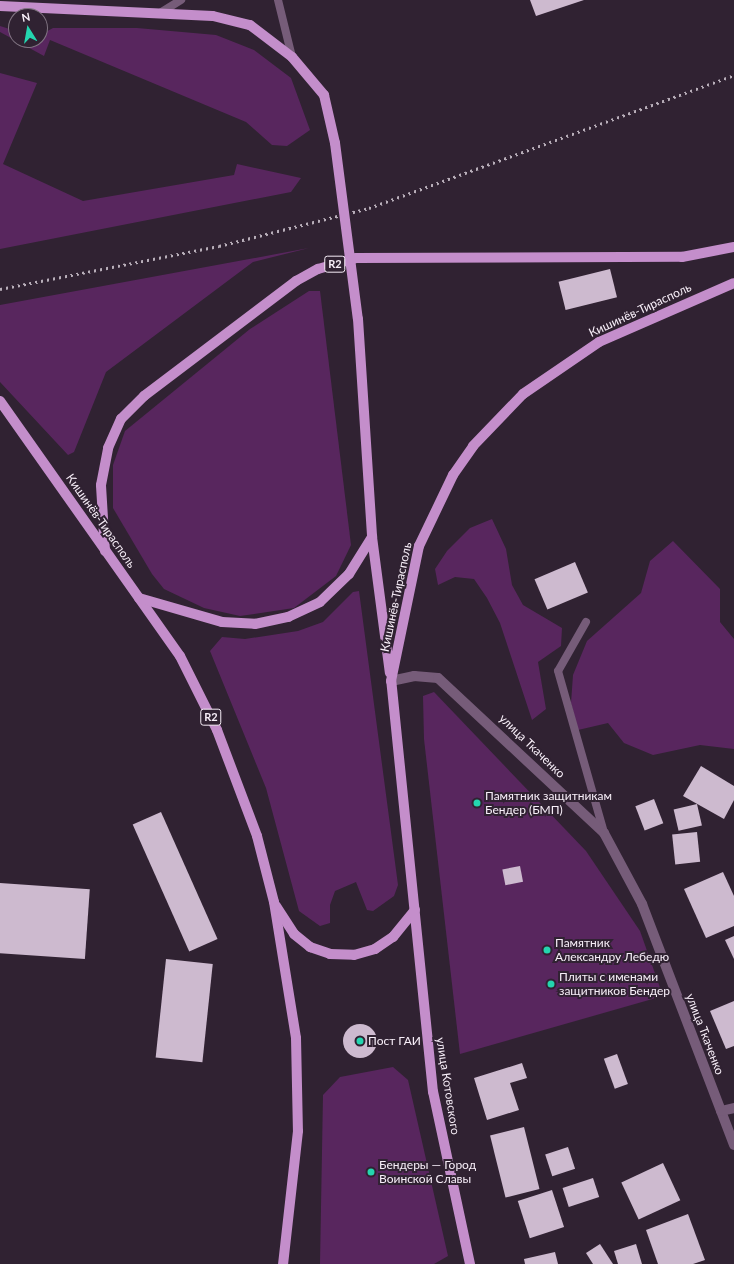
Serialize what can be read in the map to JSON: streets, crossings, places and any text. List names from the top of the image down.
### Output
{
  "streets": {
    "main road": ["R2", "Кишинёв-Тирасполь", "улица Котовского"],
    "street": ["улица Ткаченко"]
  },
  "crossings": [
    ["R2", "Кишинёв-Тирасполь"],
    ["R2", "улица Ткаченко"],
    ["R2", "улица Котовского"],
    ["Кишинёв-Тирасполь", "улица Ткаченко"],
    ["Кишинёв-Тирасполь", "улица Котовского"]
  ],
  "places": [
    "Памятник защитникам Бендер (БМП)",
    "Памятник Александру Лебедю",
    "Плиты с именами защитников Бендер",
    "Пост ГАИ",
    "Бендеры — Город Воинской Славы"
  ],
  "north": "top"
}
